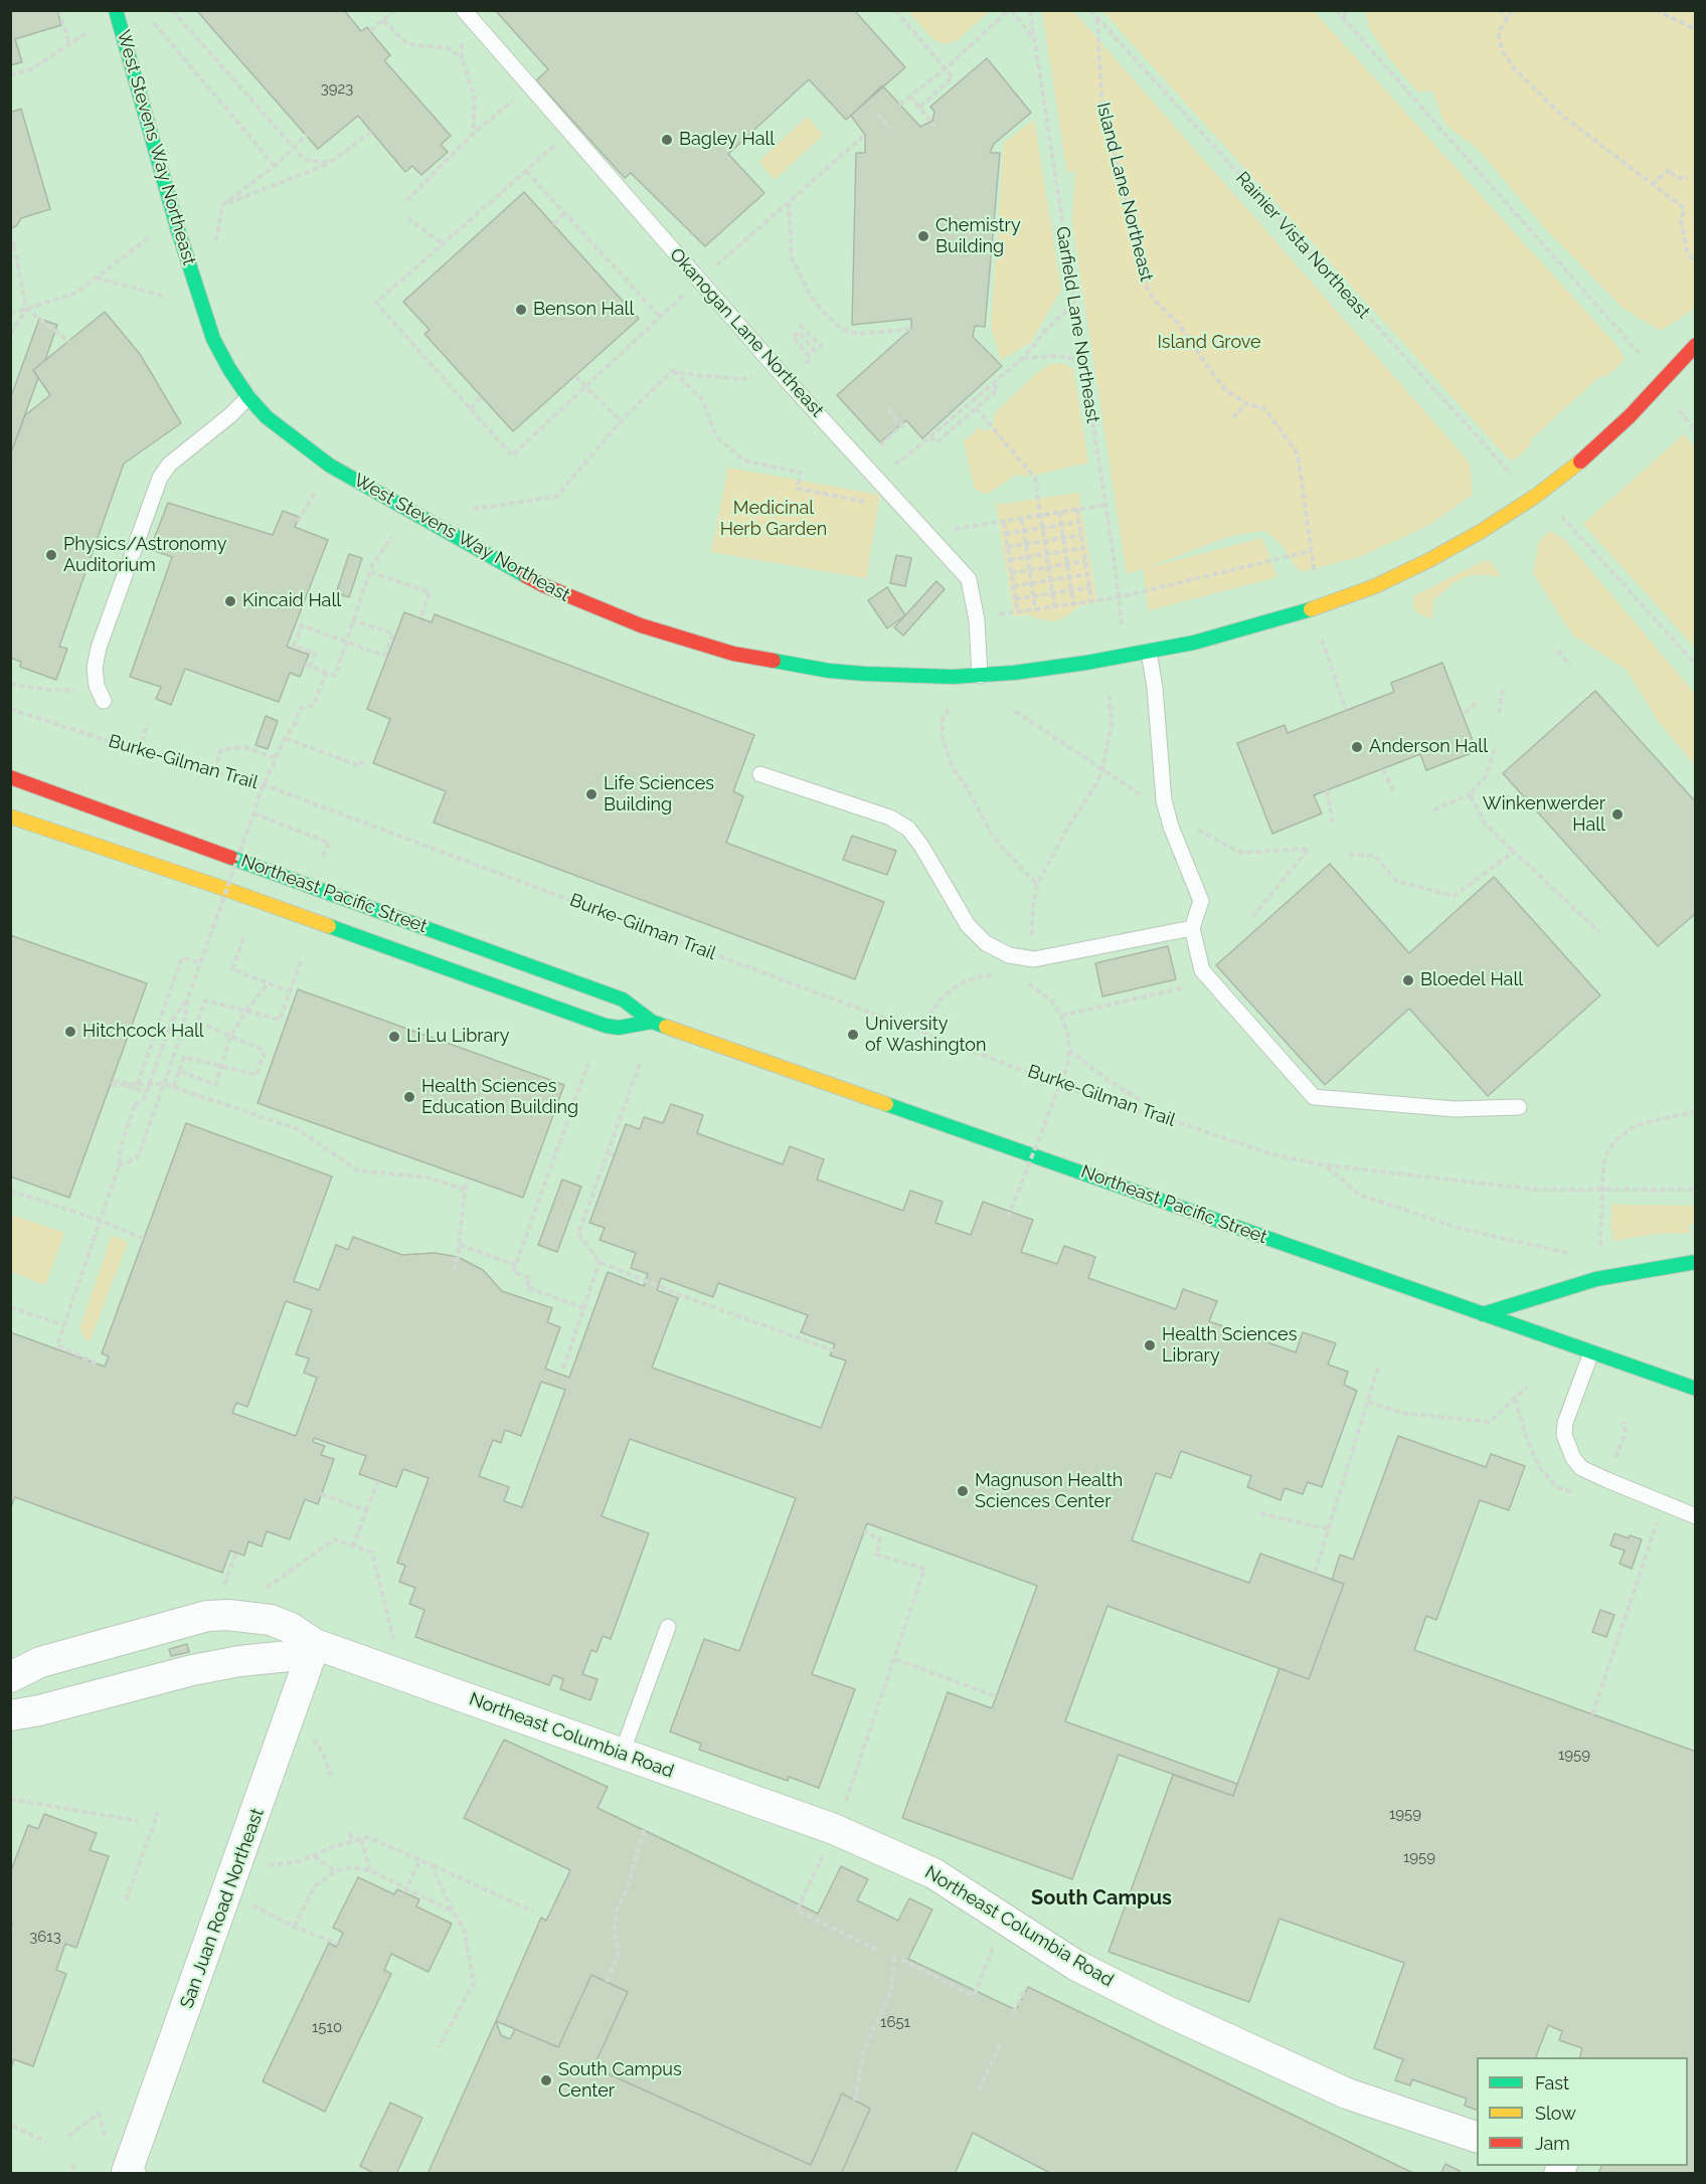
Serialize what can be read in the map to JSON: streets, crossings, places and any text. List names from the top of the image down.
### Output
{
  "streets": {
    "main road": ["West Stevens Way Northeast", "Northeast Pacific Street"],
    "street": ["Northeast Columbia Road", "San Juan Road Northeast"],
    "lane": ["Okanogan Lane Northeast"],
    "path": [
      "Island Lane Northeast",
      "Rainier Vista Northeast",
      "Garfield Lane Northeast",
      "Burke-Gilman Trail"
    ]
  },
  "crossings": [
    ["West Stevens Way Northeast", "Okanogan Lane Northeast"],
    ["Island Lane Northeast", "Rainier Vista Northeast"],
    ["Northeast Columbia Road", "San Juan Road Northeast"]
  ],
  "districts": ["South Campus"],
  "parks": ["Island Grove", "Medicinal Herb Garden"],
  "places": [
    "Bagley Hall",
    "Chemistry Building",
    "Benson Hall",
    "Physics/Astronomy Auditorium",
    "Kincaid Hall",
    "Anderson Hall",
    "Life Sciences Building",
    "Winkenwerder Hall",
    "Bloedel Hall",
    "Hitchcock Hall",
    "University of Washington",
    "Li Lu Library",
    "Health Sciences Education Building",
    "Health Sciences Library",
    "Magnuson Health Sciences Center",
    "South Campus Center"
  ],
  "house_numbers": [
    "3923",
    "1959",
    "1959",
    "1959",
    "3613",
    "1651",
    "1510"
  ],
  "legend": ["Fast", "Slow", "Jam"]
}
